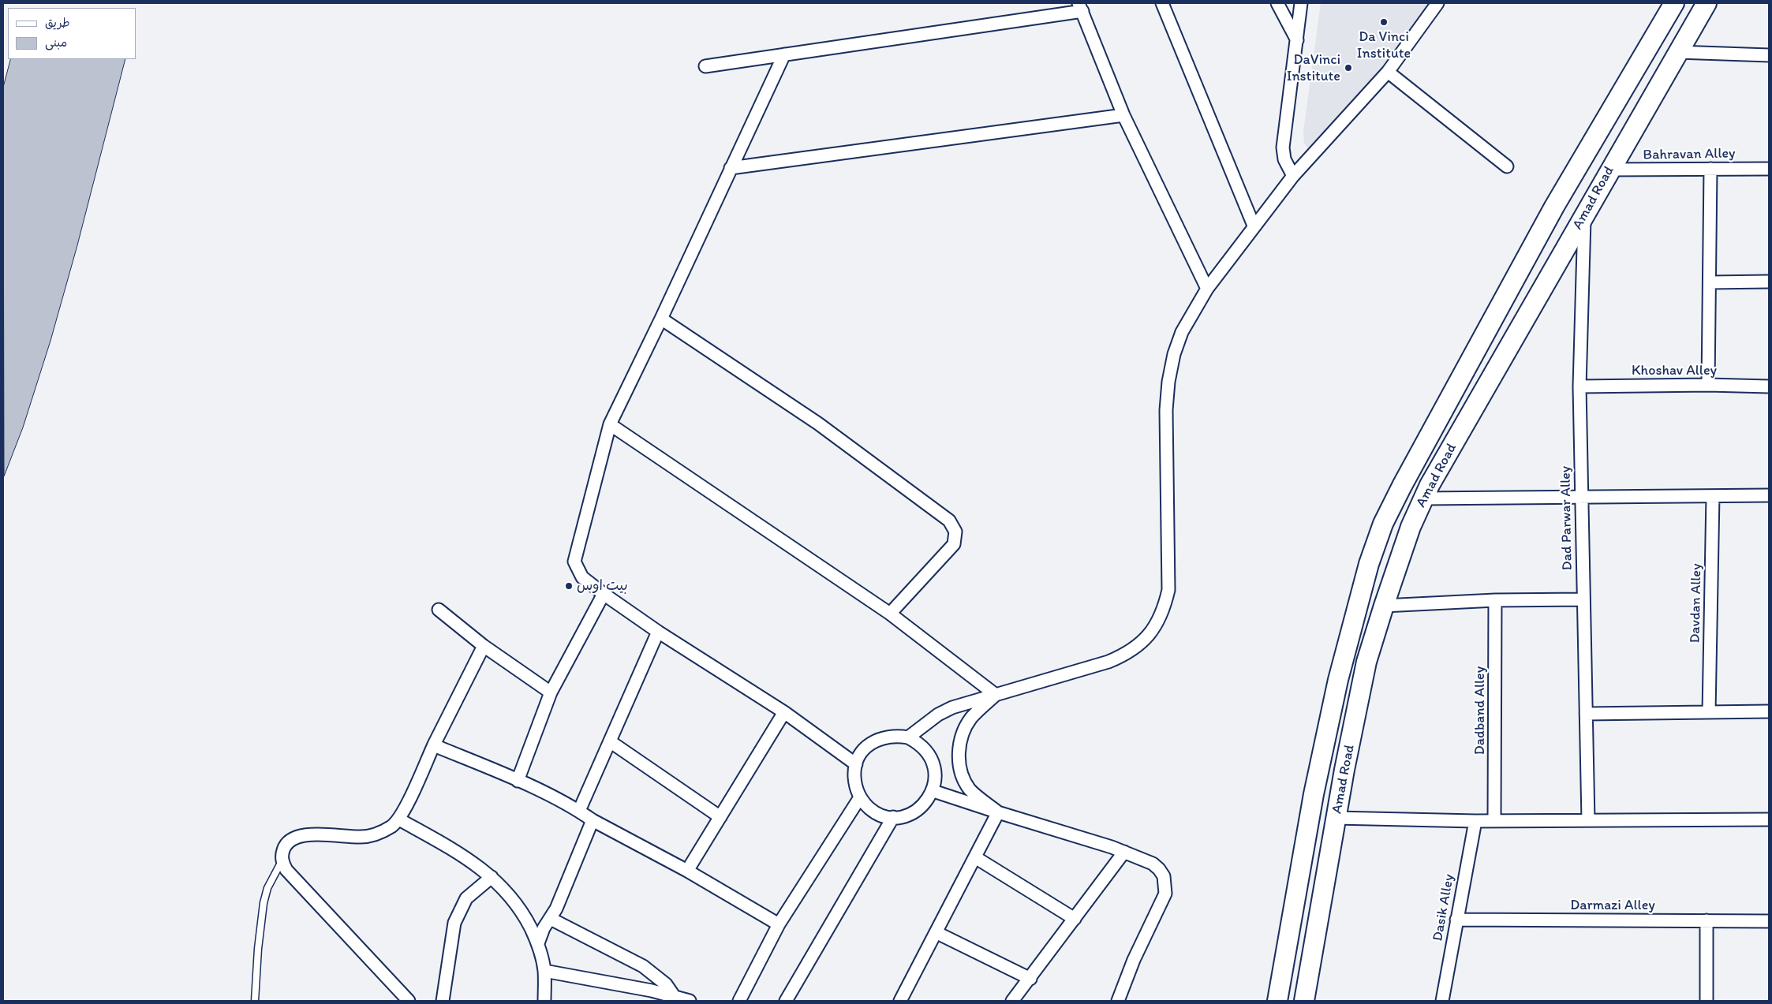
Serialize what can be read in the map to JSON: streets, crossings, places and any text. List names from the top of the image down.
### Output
{
  "streets": {
    "main road": ["Amad Road"],
    "street": [
      "Bahravan Alley",
      "Khoshav Alley",
      "Dad Parwar Alley",
      "Davdan Alley",
      "Dadband Alley",
      "Darmazi Alley",
      "Dasik Alley"
    ]
  },
  "crossings": [
    ["Bahravan Alley", "Amad Road"],
    ["Amad Road", "Dad Parwar Alley"],
    ["Khoshav Alley", "Dad Parwar Alley"],
    ["Darmazi Alley", "Dasik Alley"]
  ],
  "places": ["Da Vinci Institute", "DaVinci Institute", "بيت اوس"],
  "legend": ["طريق", "مبنى"]
}
